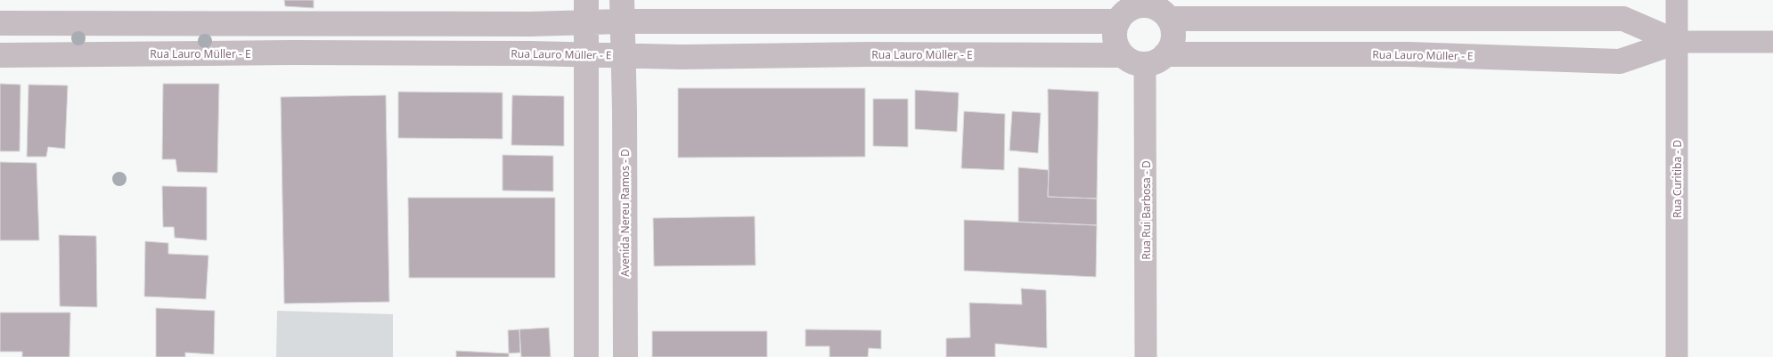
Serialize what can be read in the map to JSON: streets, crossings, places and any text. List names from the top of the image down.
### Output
{
  "streets": {
    "street": [
      "Rua Lauro Müller - E",
      "Rua Curitiba - D",
      "Rua Rui Barbosa - D",
      "Avenida Nereu Ramos - D"
    ]
  },
  "crossings": [
    ["Rua Lauro Müller - E", "Rua Curitiba - D"],
    ["Rua Lauro Müller - E", "Rua Rui Barbosa - D"],
    ["Rua Lauro Müller - E", "Avenida Nereu Ramos - D"]
  ]
}
